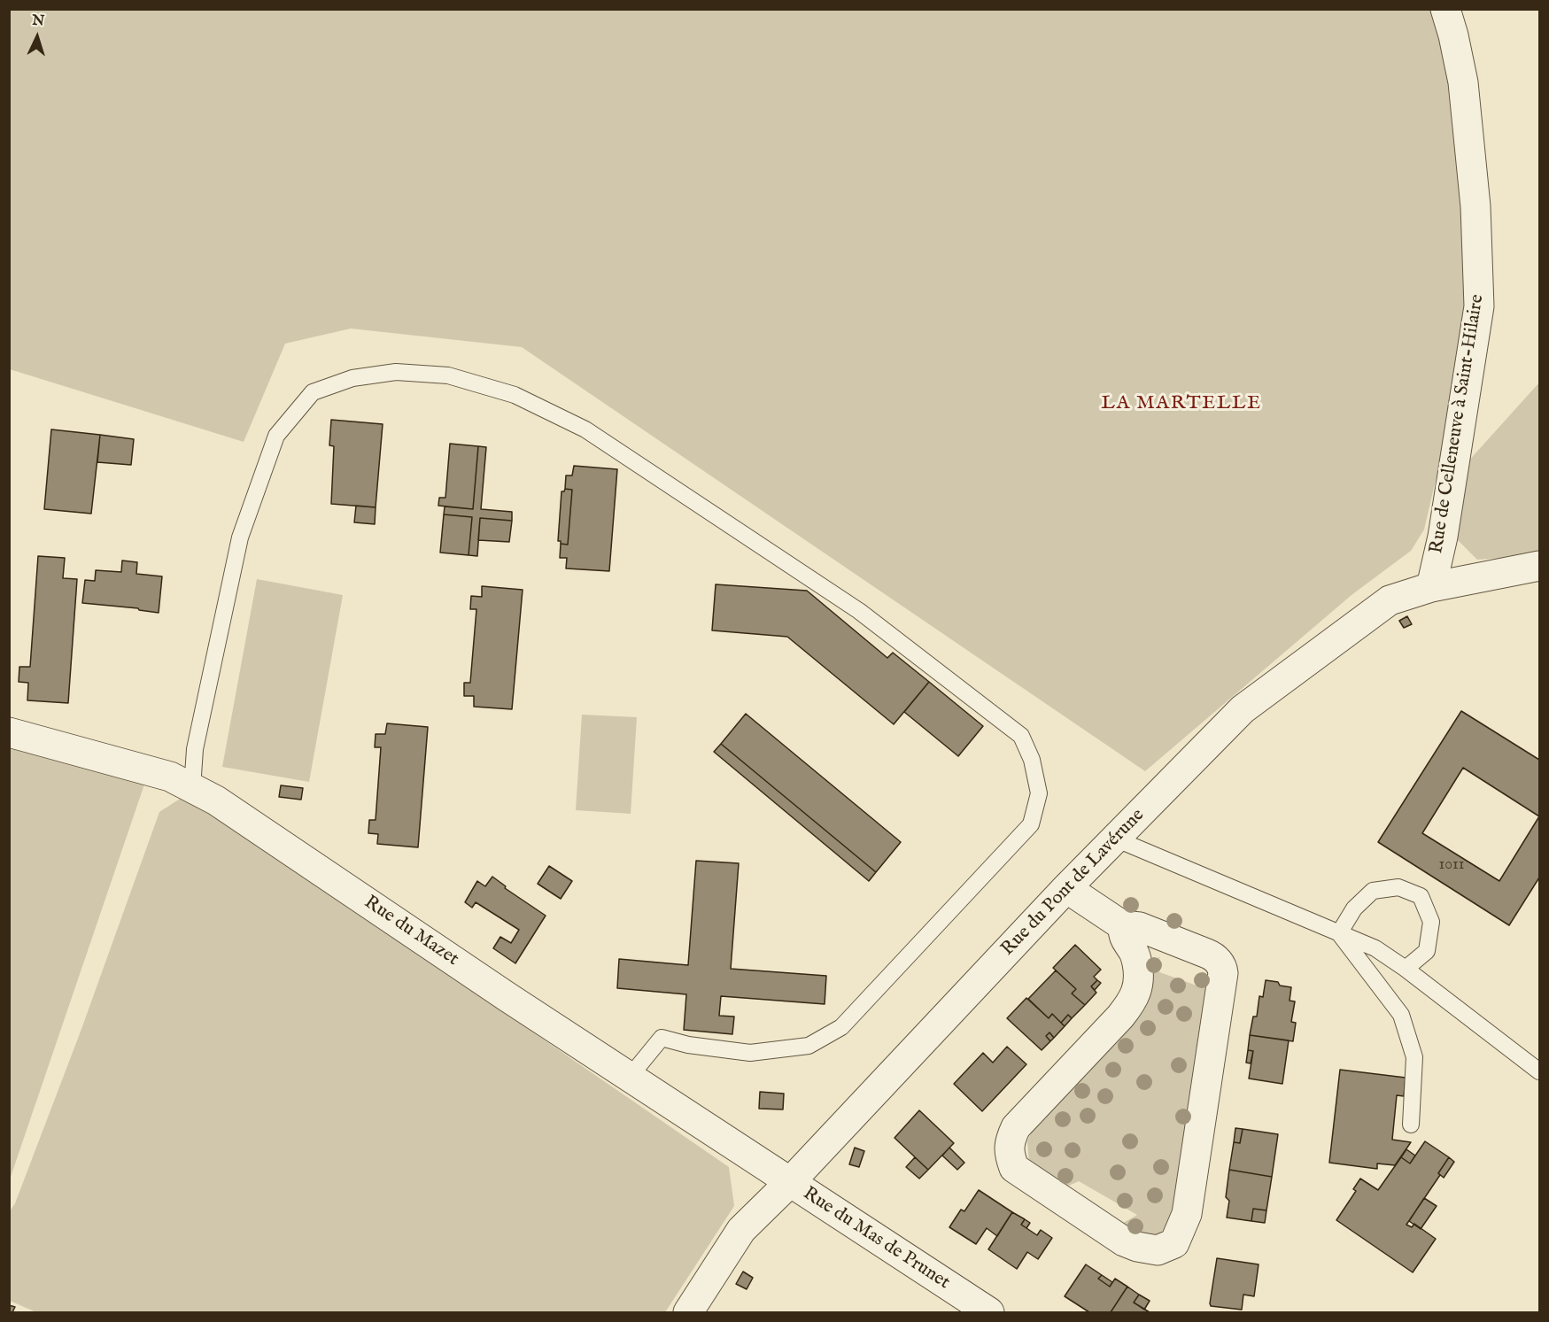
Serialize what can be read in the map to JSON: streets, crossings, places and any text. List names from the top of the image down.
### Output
{
  "streets": {
    "street": [
      "Rue de Celleneuve à Saint-Hilaire",
      "Rue du Pont de Lavérune",
      "Rue du Mazet",
      "Rue du Mas de Prunet"
    ]
  },
  "crossings": [
    ["Rue de Celleneuve à Saint-Hilaire", "Rue du Pont de Lavérune"],
    ["Rue du Pont de Lavérune", "Rue du Mazet"],
    ["Rue du Pont de Lavérune", "Rue du Mas de Prunet"],
    ["Rue du Mazet", "Rue du Mas de Prunet"]
  ],
  "districts": ["LA MARTELLE"],
  "house_numbers": ["1011"],
  "north": "top"
}
